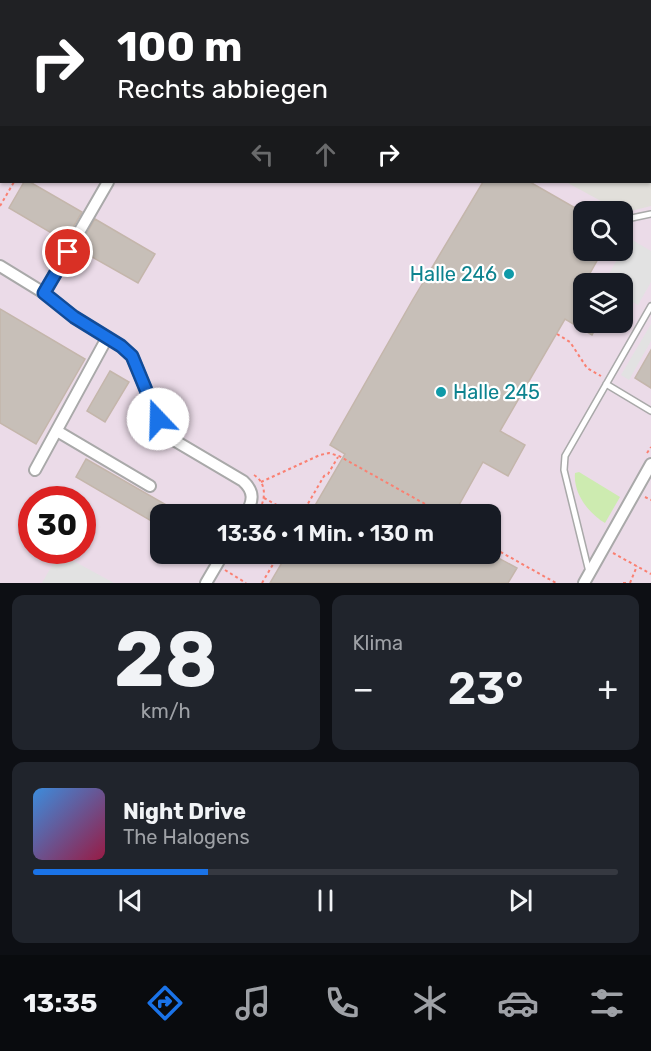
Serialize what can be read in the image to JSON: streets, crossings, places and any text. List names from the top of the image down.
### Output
{
  "places": ["Halle 246", "Halle 245"],
  "page": {
    "turn": ["100 m", "Rechts abbiegen"],
    "limit": "30",
    "trip": "13:36 · 1 Min. · 130 m",
    "tile": [
      ["28", "km/h"],
      "Klima"
    ],
    "heat": ["−", "23°", "+"],
    "song": ["Night Drive", "The Halogens"],
    "tabs": "13:35"
  }
}
